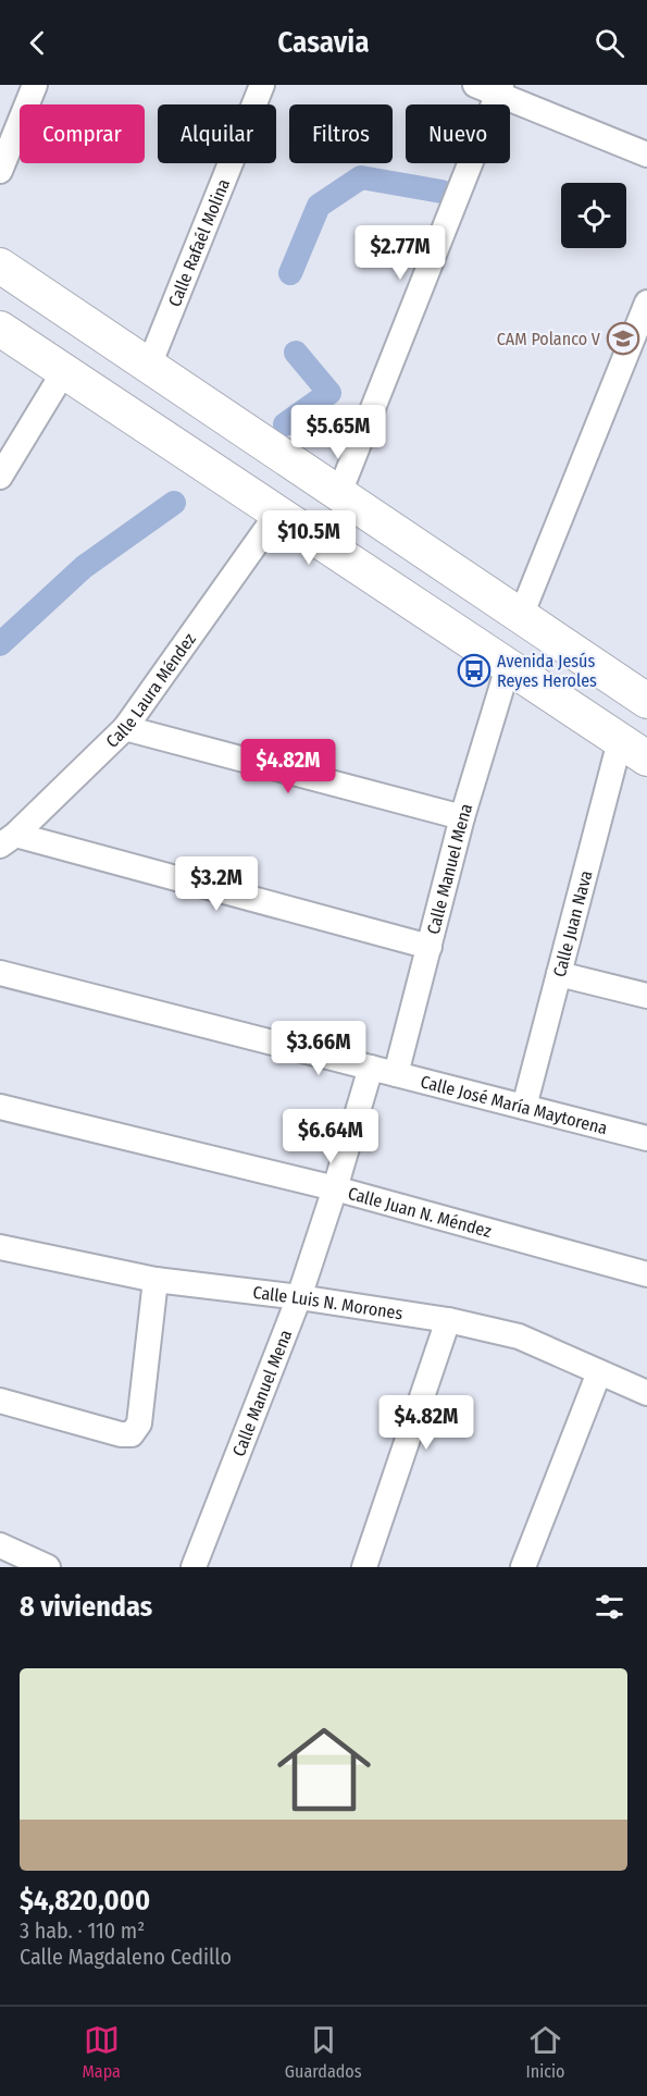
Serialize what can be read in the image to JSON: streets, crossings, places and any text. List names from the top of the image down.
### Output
{
  "streets": {
    "street": [
      "Calle Rafaél Molina",
      "Calle Laura Méndez",
      "Calle Manuel Mena",
      "Calle Juan Nava",
      "Calle José María Maytorena",
      "Calle Juan N. Méndez",
      "Calle Luis N. Morones"
    ]
  },
  "crossings": [
    ["Calle Manuel Mena", "Calle José María Maytorena"],
    ["Calle Manuel Mena", "Calle Juan N. Méndez"],
    ["Calle Manuel Mena", "Calle Luis N. Morones"],
    ["Calle Juan Nava", "Calle José María Maytorena"]
  ],
  "places": {
    "school or university": ["CAM Polanco V"],
    "bus stop": ["Avenida Jesús Reyes Heroles"]
  },
  "page": {
    "header": "Casavia",
    "chip": [
      "Comprar",
      "Alquilar",
      "Filtros",
      "Nuevo"
    ],
    "price": [
      "$2.77M",
      "$5.65M",
      "$10.5M",
      "$4.82M",
      "$3.2M",
      "$3.66M",
      "$6.64M",
      "$4.82M"
    ],
    "heading": "8 viviendas",
    "list": [
      {
        "name": "$4,820,000",
        "note": "3 hab. · 110 m² · Calle Magdaleno Cedillo"
      }
    ],
    "tabs": ["Mapa", "Guardados", "Inicio"]
  }
}
